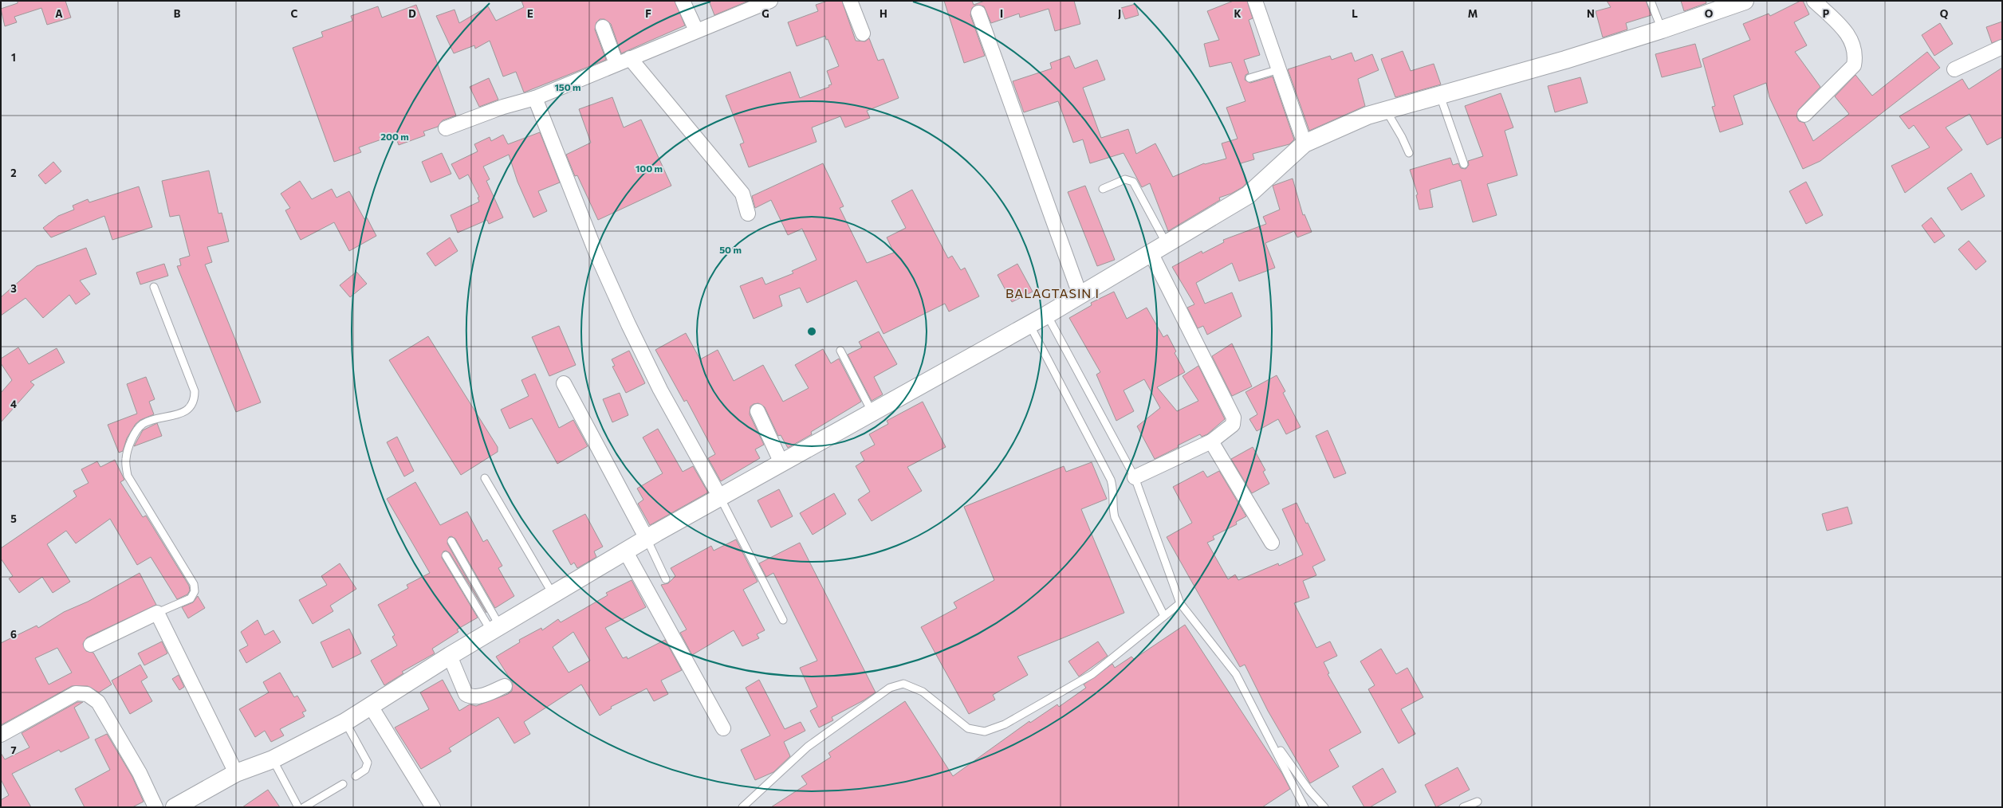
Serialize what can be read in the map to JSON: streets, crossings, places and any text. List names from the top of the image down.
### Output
{
  "districts": ["BALAGTASIN I"],
  "grid": {
    "columns": [
      "A",
      "B",
      "C",
      "D",
      "E",
      "F",
      "G",
      "H",
      "I",
      "J",
      "K",
      "L",
      "M",
      "N",
      "O",
      "P",
      "Q"
    ],
    "rows": [
      "1",
      "2",
      "3",
      "4",
      "5",
      "6",
      "7"
    ]
  },
  "rings": [
    "150 m",
    "200 m",
    "100 m",
    "50 m"
  ]
}
